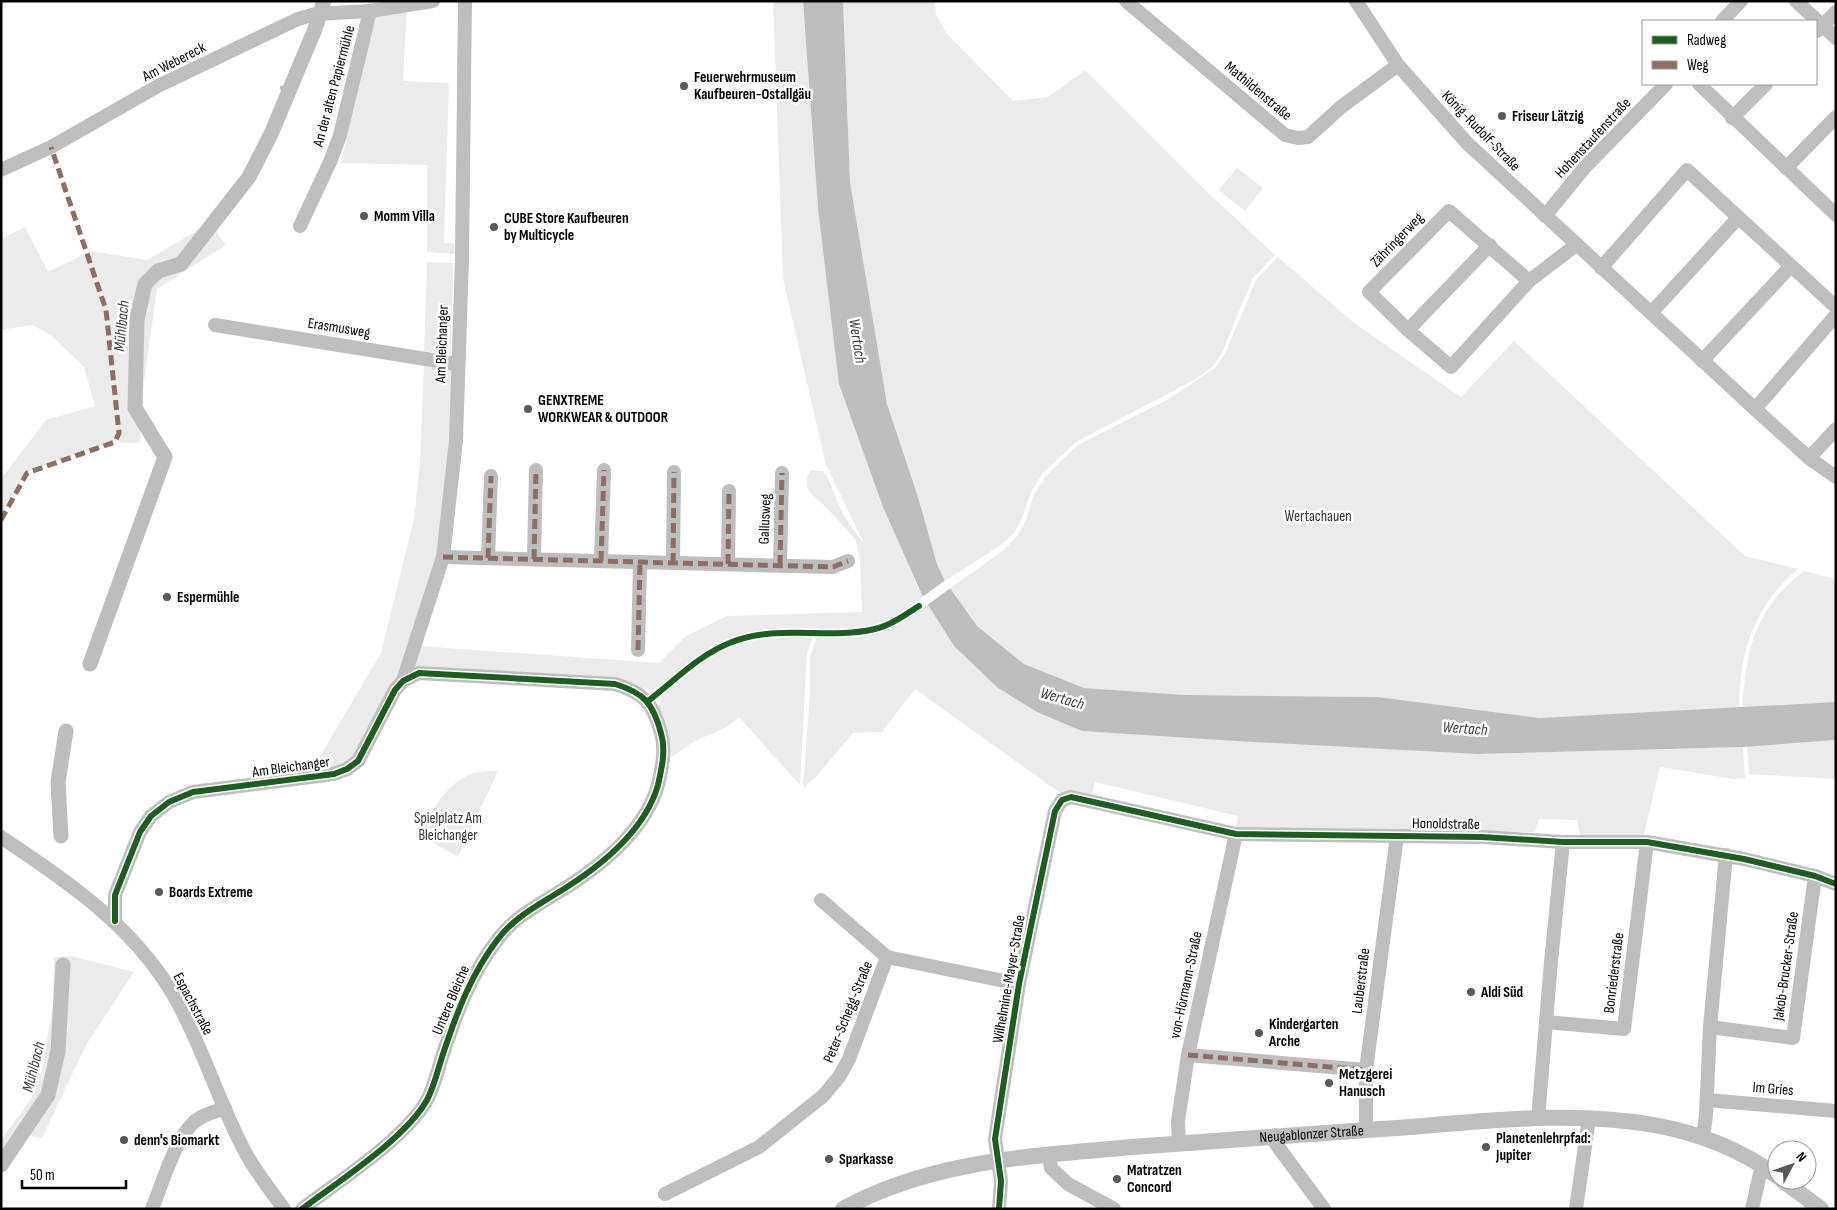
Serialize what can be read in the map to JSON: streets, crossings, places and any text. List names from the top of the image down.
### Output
{
  "streets": {
    "street": [
      "Am Webereck",
      "An der alten Papiermühle",
      "Mathildenstraße",
      "König-Rudolf-Straße",
      "Hohenstaufenstraße",
      "Zähringerweg",
      "Erasmusweg",
      "Am Bleichanger",
      "Gallusweg",
      "Honoldstraße",
      "Jakob-Brucker-Straße",
      "Bonriederstraße",
      "Wilhelmine-Mayer-Straße",
      "Lauberstraße",
      "von-Hörmann-Straße",
      "Untere Bleiche",
      "Espachstraße",
      "Peter-Schegg-Straße",
      "Im Gries",
      "Neugablonzer Straße"
    ]
  },
  "crossings": [
    ["Am Webereck", "An der alten Papiermühle"],
    ["Mathildenstraße", "König-Rudolf-Straße"],
    ["König-Rudolf-Straße", "Hohenstaufenstraße"],
    ["König-Rudolf-Straße", "Zähringerweg"],
    ["Erasmusweg", "Am Bleichanger"],
    ["Am Bleichanger", "Gallusweg"],
    ["Am Bleichanger", "Untere Bleiche"],
    ["Am Bleichanger", "Espachstraße"],
    ["Honoldstraße", "Jakob-Brucker-Straße"],
    ["Honoldstraße", "Bonriederstraße"],
    ["Honoldstraße", "Wilhelmine-Mayer-Straße"],
    ["Honoldstraße", "Lauberstraße"],
    ["Honoldstraße", "von-Hörmann-Straße"],
    ["Wilhelmine-Mayer-Straße", "Peter-Schegg-Straße"],
    ["Wilhelmine-Mayer-Straße", "Neugablonzer Straße"],
    ["Lauberstraße", "Neugablonzer Straße"],
    ["von-Hörmann-Straße", "Neugablonzer Straße"]
  ],
  "water": ["Mühlbach", "Wertach"],
  "parks": ["Wertachauen", "Spielplatz Am Bleichanger"],
  "places": [
    "Feuerwehrmuseum Kaufbeuren-Ostallgäu",
    "Friseur Lätzig",
    "Momm Villa",
    "CUBE Store Kaufbeuren by Multicycle",
    "GENXTREME WORKWEAR & OUTDOOR",
    "Espermühle",
    "Boards Extreme",
    "Aldi Süd",
    "Kindergarten Arche",
    "Metzgerei Hanusch",
    "denn's Biomarkt",
    "Planetenlehrpfad: Jupiter",
    "Sparkasse",
    "Matratzen Concord"
  ],
  "legend": ["Radweg", "Weg"],
  "scale_bar": "50 m",
  "north": "top right"
}
